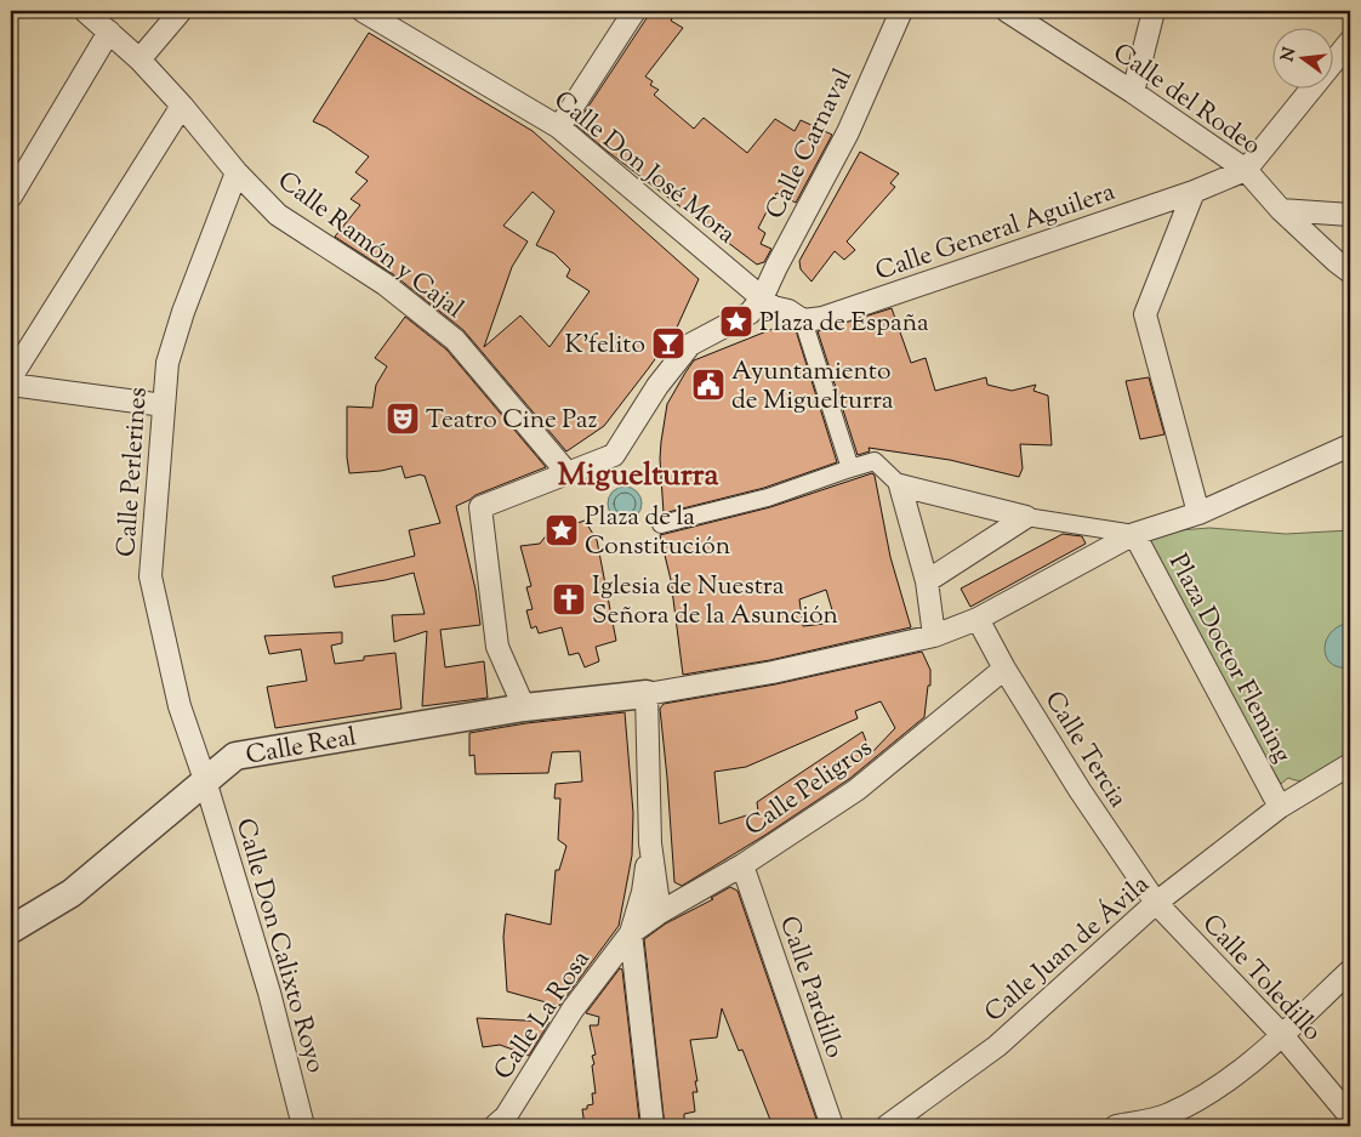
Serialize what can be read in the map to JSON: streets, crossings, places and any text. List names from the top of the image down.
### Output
{
  "streets": {
    "street": [
      "Calle del Rodeo",
      "Calle Carnaval",
      "Calle Don José Mora",
      "Calle General Aguilera",
      "Calle Ramón y Cajal",
      "Calle Perlerines",
      "Plaza Doctor Fleming",
      "Calle Real",
      "Calle Tercia",
      "Calle Peligros",
      "Calle Don Calixto Royo",
      "Calle Juan de Ávila",
      "Calle Toledillo",
      "Calle Pardillo",
      "Calle La Rosa"
    ]
  },
  "crossings": [
    ["Calle del Rodeo", "Calle General Aguilera"],
    ["Calle Carnaval", "Calle Don José Mora"],
    ["Calle Ramón y Cajal", "Calle Perlerines"],
    ["Calle Perlerines", "Calle Real"],
    ["Calle Perlerines", "Calle Don Calixto Royo"],
    ["Plaza Doctor Fleming", "Calle Juan de Ávila"],
    ["Calle Real", "Calle Don Calixto Royo"],
    ["Calle Tercia", "Calle Peligros"],
    ["Calle Tercia", "Calle Juan de Ávila"],
    ["Calle Tercia", "Calle Toledillo"],
    ["Calle Peligros", "Calle Pardillo"],
    ["Calle Peligros", "Calle La Rosa"],
    ["Calle Juan de Ávila", "Calle Toledillo"]
  ],
  "districts": ["Miguelturra"],
  "places": {
    "place": ["Plaza de España", "Plaza de la Constitución"],
    "bar": ["K'felito"],
    "public building": ["Ayuntamiento de Miguelturra"],
    "theatre": ["Teatro Cine Paz"],
    "church": ["Iglesia de Nuestra Señora de la Asunción"]
  },
  "north": "left"
}
